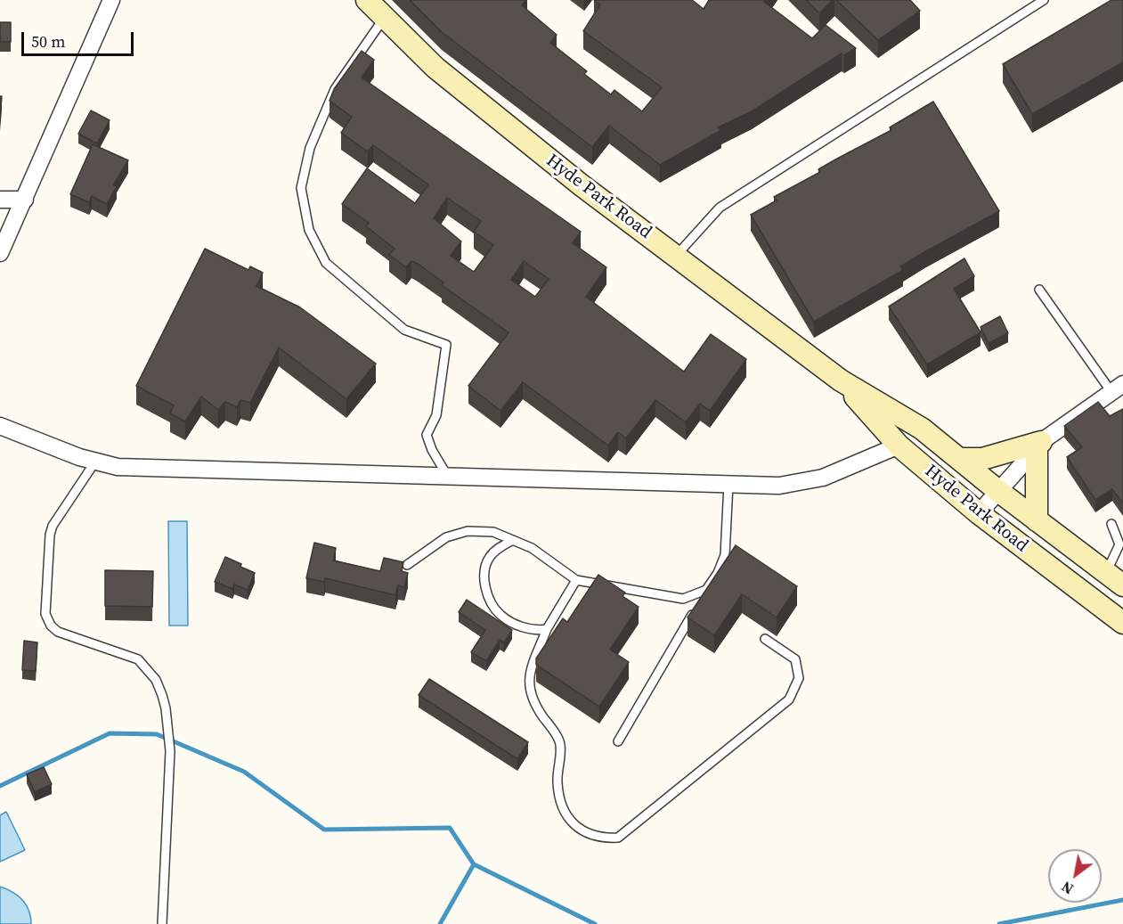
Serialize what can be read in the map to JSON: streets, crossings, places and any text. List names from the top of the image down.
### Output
{
  "streets": {
    "street": ["Hyde Park Road"]
  },
  "scale_bar": "50 m",
  "north": "bottom left"
}
